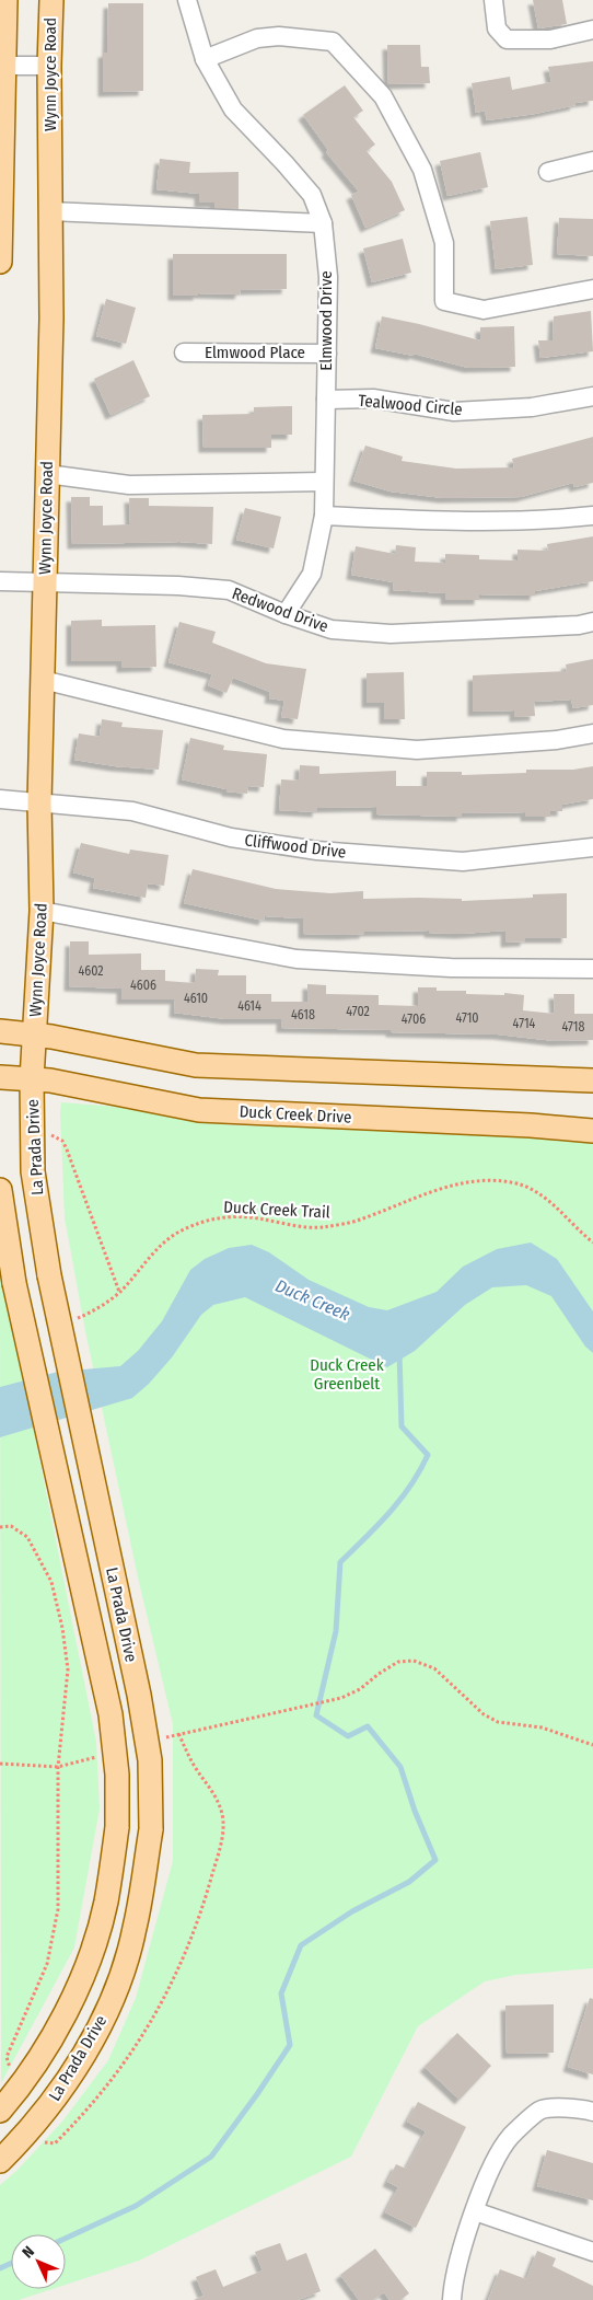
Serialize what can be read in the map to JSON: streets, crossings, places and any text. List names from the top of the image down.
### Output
{
  "streets": {
    "main road": ["Wynn Joyce Road", "Duck Creek Drive", "La Prada Drive"],
    "street": [
      "Elmwood Drive",
      "Elmwood Place",
      "Tealwood Circle",
      "Redwood Drive",
      "Cliffwood Drive"
    ],
    "path": ["Duck Creek Trail"]
  },
  "crossings": [
    ["Wynn Joyce Road", "Redwood Drive"],
    ["Wynn Joyce Road", "Cliffwood Drive"],
    ["Wynn Joyce Road", "La Prada Drive"],
    ["Elmwood Drive", "Elmwood Place"],
    ["Elmwood Drive", "Tealwood Circle"],
    ["Elmwood Drive", "Redwood Drive"],
    ["Duck Creek Drive", "La Prada Drive"]
  ],
  "water": ["Duck Creek"],
  "parks": ["Duck Creek Greenbelt"],
  "house_numbers": [
    "4602",
    "4606",
    "4610",
    "4614",
    "4702",
    "4618",
    "4710",
    "4706",
    "4714",
    "4718"
  ],
  "north": "top left"
}
